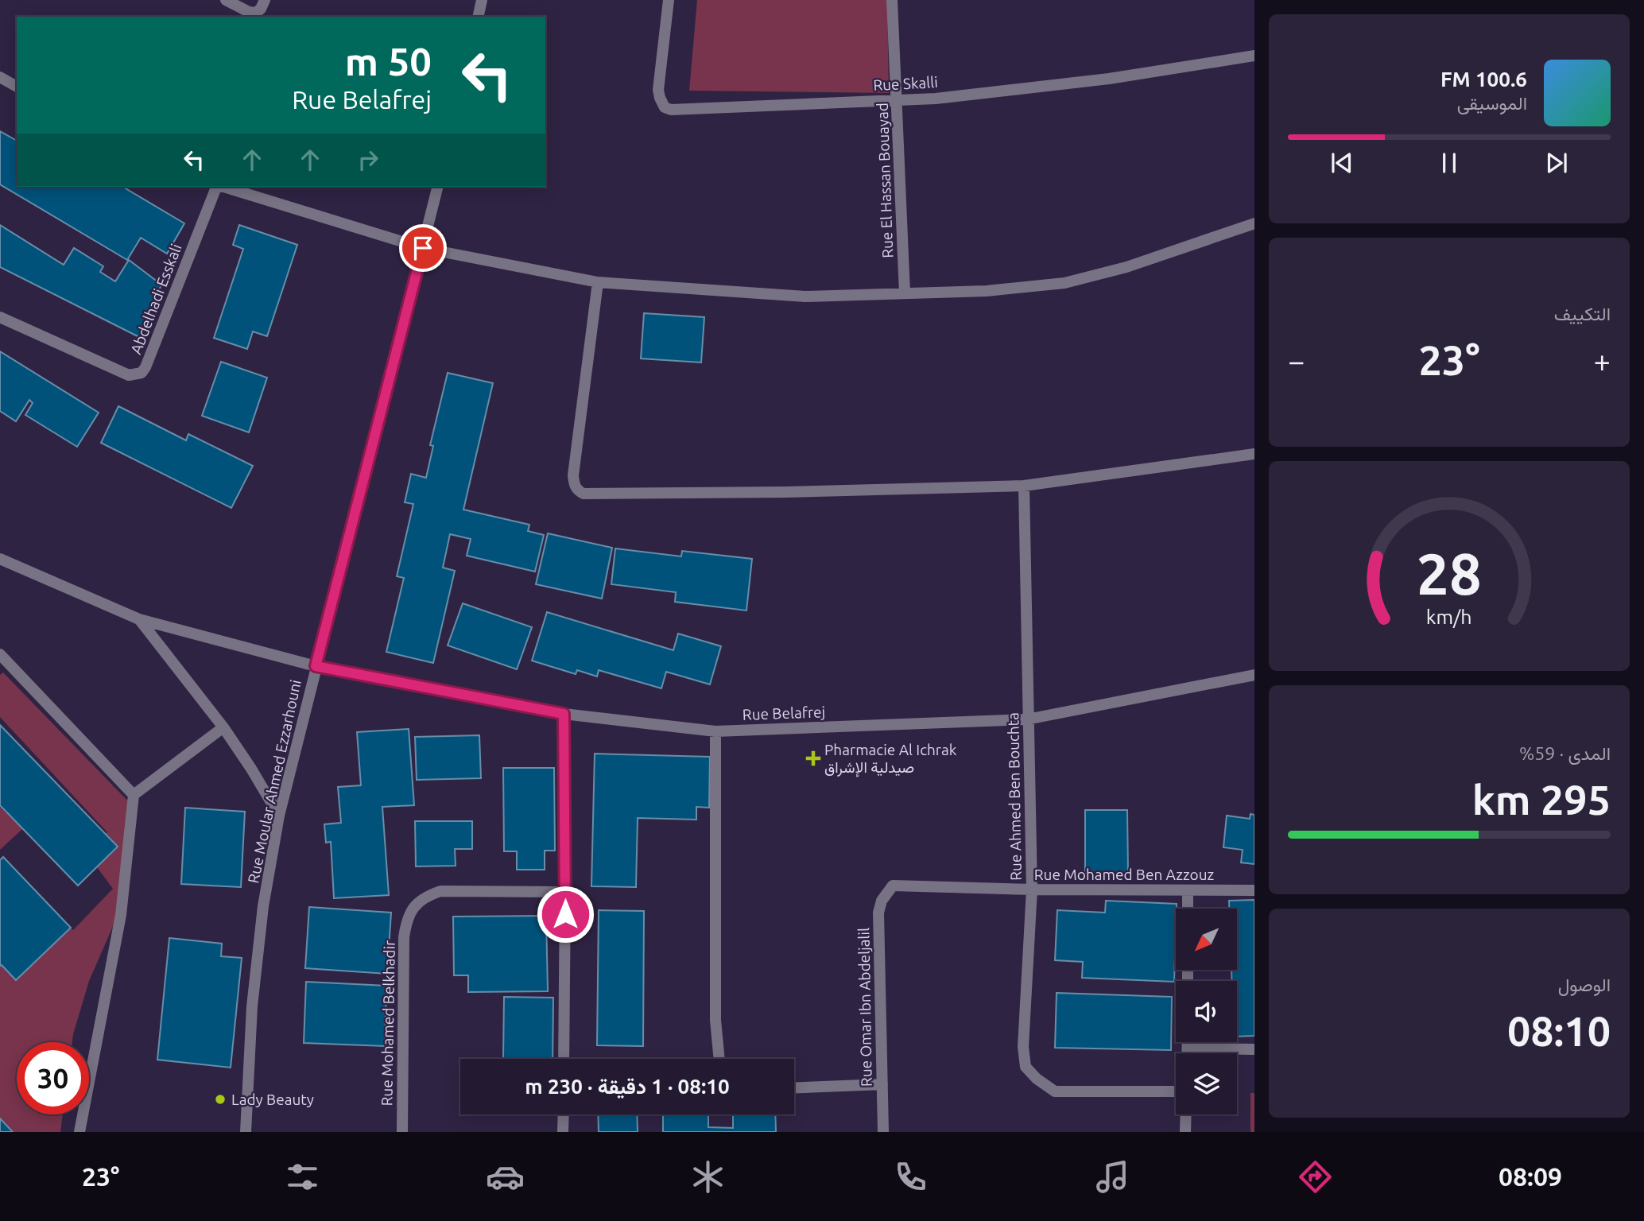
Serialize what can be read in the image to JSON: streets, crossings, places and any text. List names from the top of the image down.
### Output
{
  "streets": {
    "street": [
      "Rue Skalli",
      "Rue El Hassan Bouayad",
      "Abdelhadi Esskali",
      "Rue Belafrej",
      "Rue Moular Ahmed Ezzarhouni",
      "Rue Ahmed Ben Bouchta",
      "Rue Mohamed Ben Azzouz",
      "Rue Omar Ibn Abdeljalil",
      "Rue Mohamed Belkhadir"
    ]
  },
  "crossings": [
    ["Rue Skalli", "Rue El Hassan Bouayad"],
    ["Rue Belafrej", "Rue Moular Ahmed Ezzarhouni"],
    ["Rue Belafrej", "Rue Ahmed Ben Bouchta"],
    ["Rue Ahmed Ben Bouchta", "Rue Mohamed Ben Azzouz"],
    ["Rue Mohamed Ben Azzouz", "Rue Omar Ibn Abdeljalil"]
  ],
  "places": {
    "health": ["Pharmacie Al Ichrak صيدلية الإشراق"],
    "other": ["Lady Beauty"]
  },
  "north": "bottom left",
  "page": {
    "turn": ["50 m", "Rue Belafrej"],
    "song": ["100.6 FM", "الموسيقى"],
    "tile": [
      "التكييف",
      ["المدى · 59%", "295 km"],
      ["الوصول", "08:10"]
    ],
    "heat": ["−", "23°", "+"],
    "limit": "30",
    "trip": "08:10 · 1 دقيقة · 230 m",
    "tabs": ["08:09", "23°"],
    "gauge": ["28", "km/h"]
  }
}
